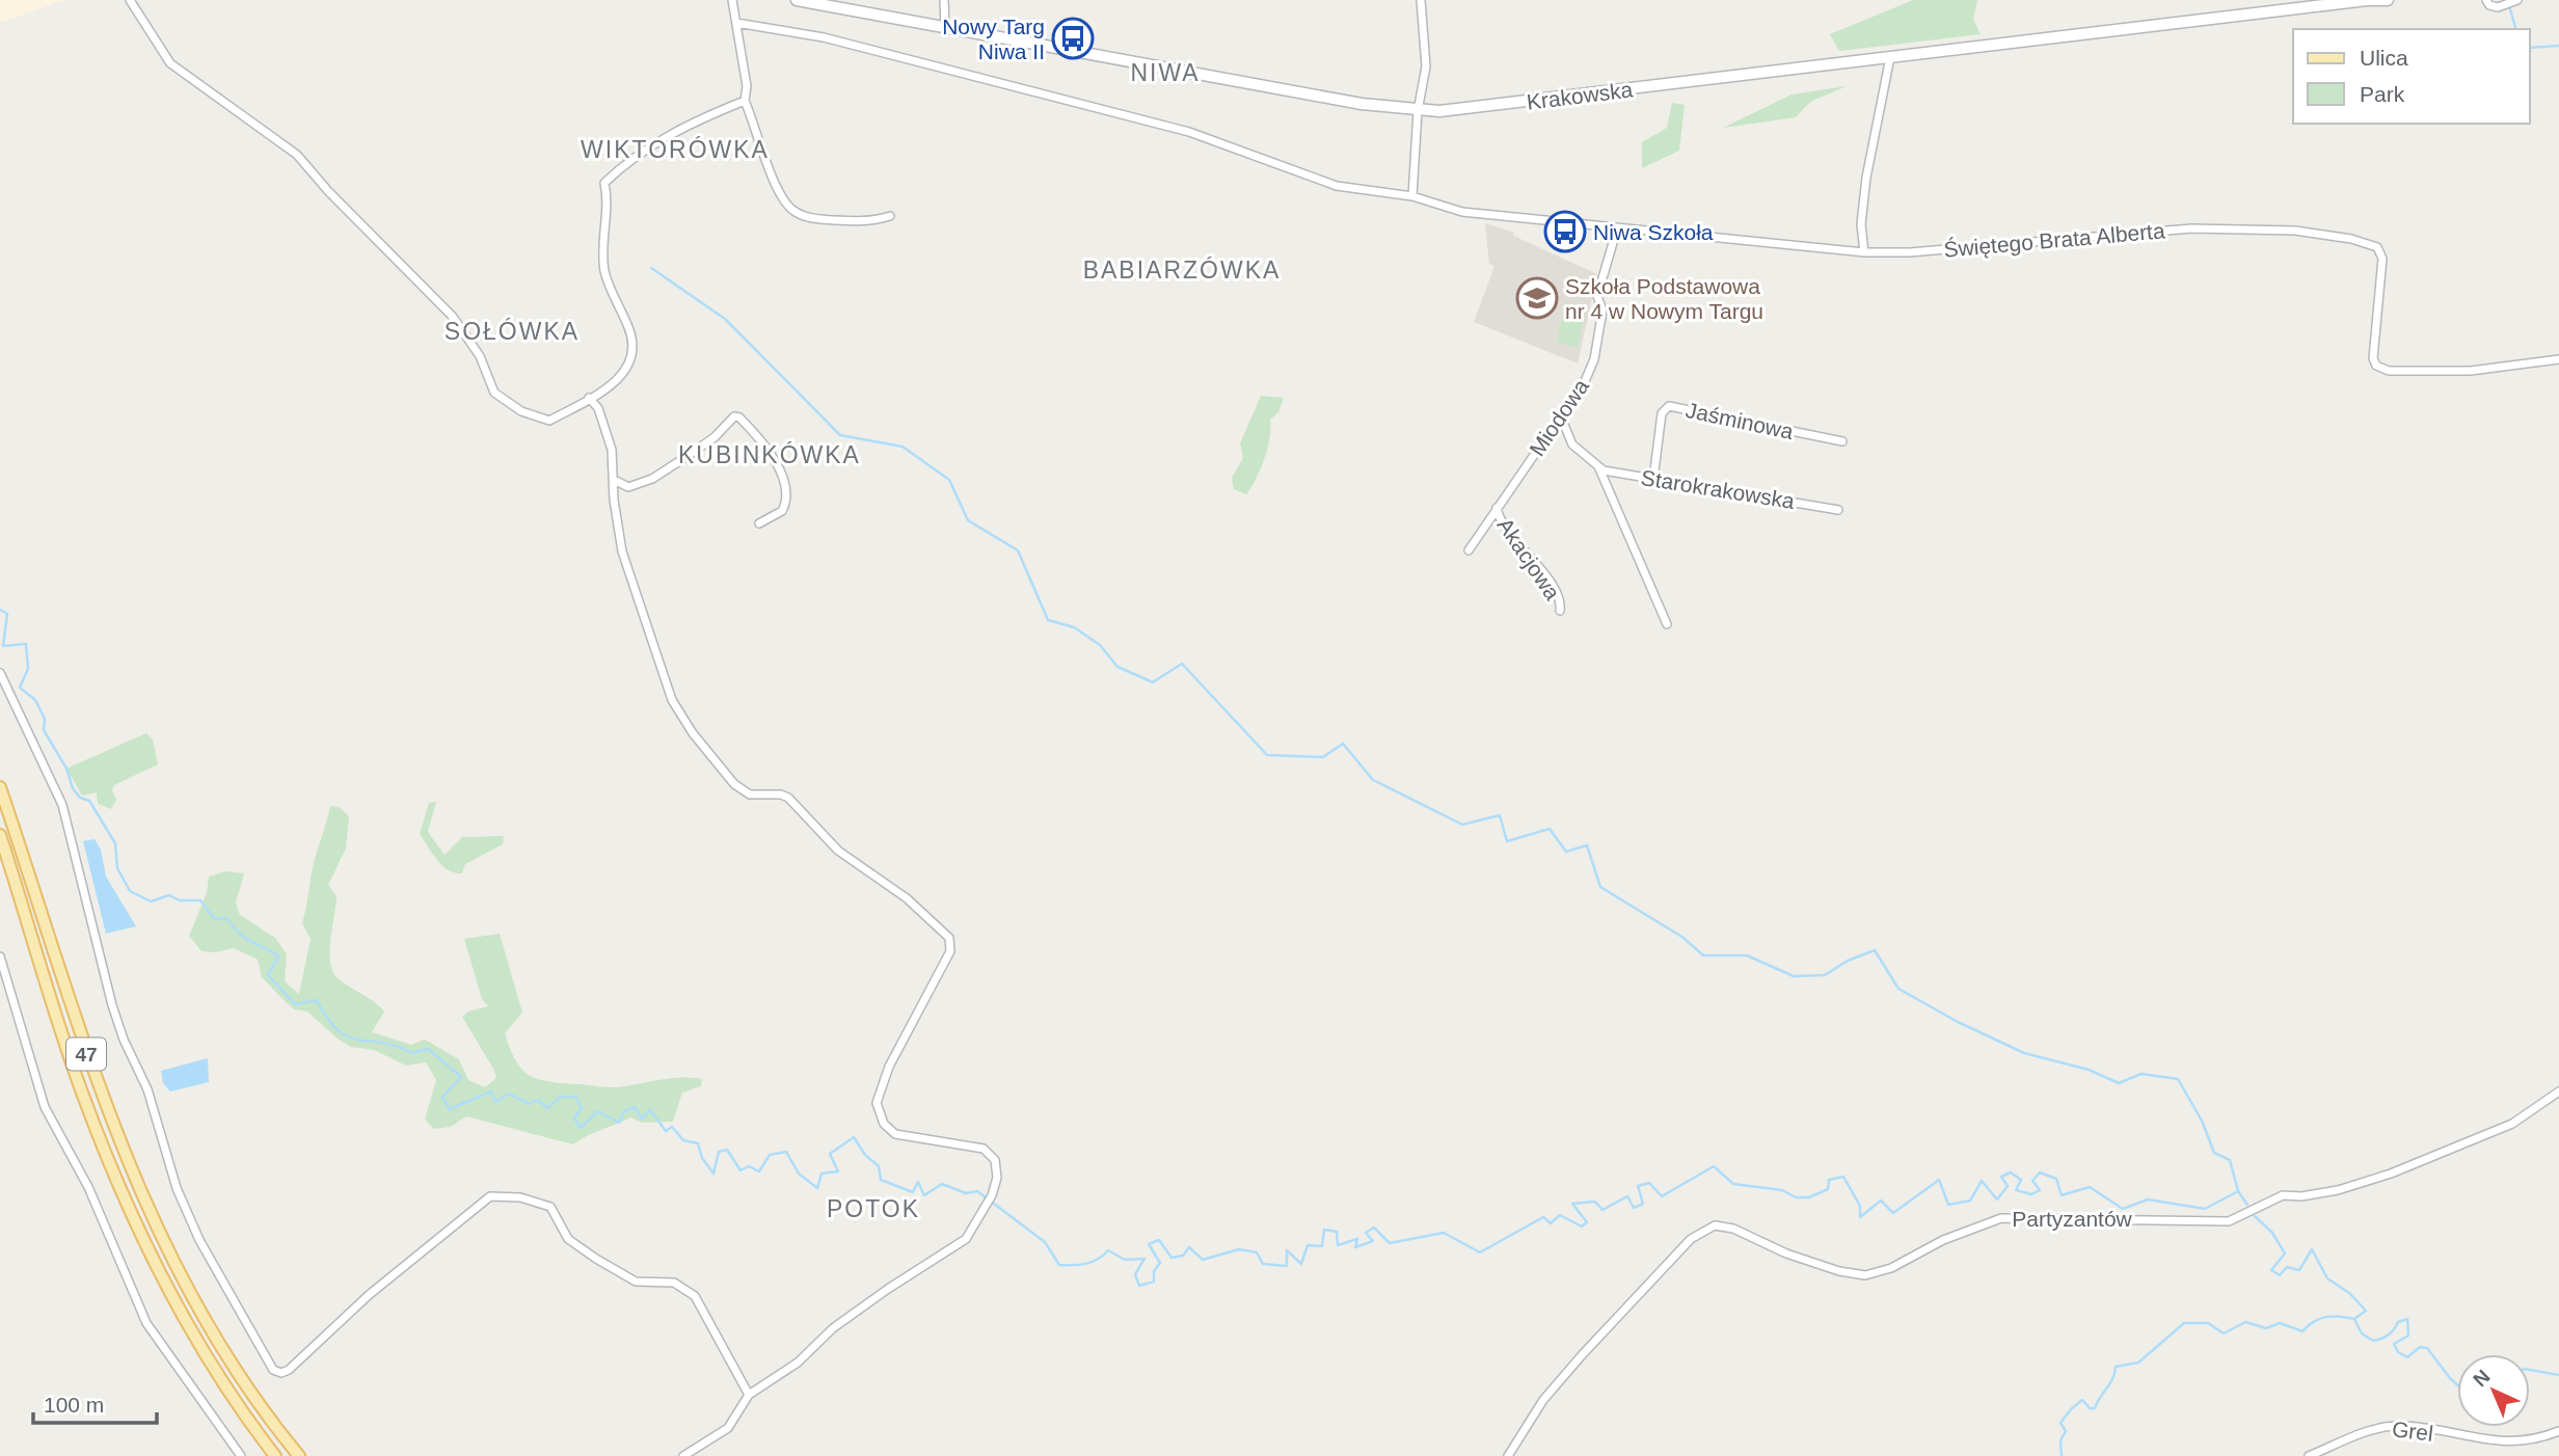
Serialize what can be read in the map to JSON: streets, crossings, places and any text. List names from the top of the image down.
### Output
{
  "streets": {
    "main road": ["Krakowska", "47"],
    "street": [
      "Świętego Brata Alberta",
      "Miodowa",
      "Jaśminowa",
      "Starokrakowska",
      "Akacjowa",
      "Partyzantów",
      "Grel"
    ]
  },
  "crossings": [
    ["Świętego Brata Alberta", "Miodowa"],
    ["Miodowa", "Starokrakowska"],
    ["Miodowa", "Akacjowa"],
    ["Jaśminowa", "Starokrakowska"]
  ],
  "districts": [
    "NIWA",
    "WIKTORÓWKA",
    "BABIARZÓWKA",
    "SOŁÓWKA",
    "KUBINKÓWKA",
    "POTOK"
  ],
  "places": {
    "bus stop": ["Nowy Targ Niwa II", "Niwa Szkoła"],
    "school or university": ["Szkoła Podstawowa nr 4 w Nowym Targu"]
  },
  "legend": ["Ulica", "Park"],
  "scale_bar": "100 m",
  "north": "top left"
}
